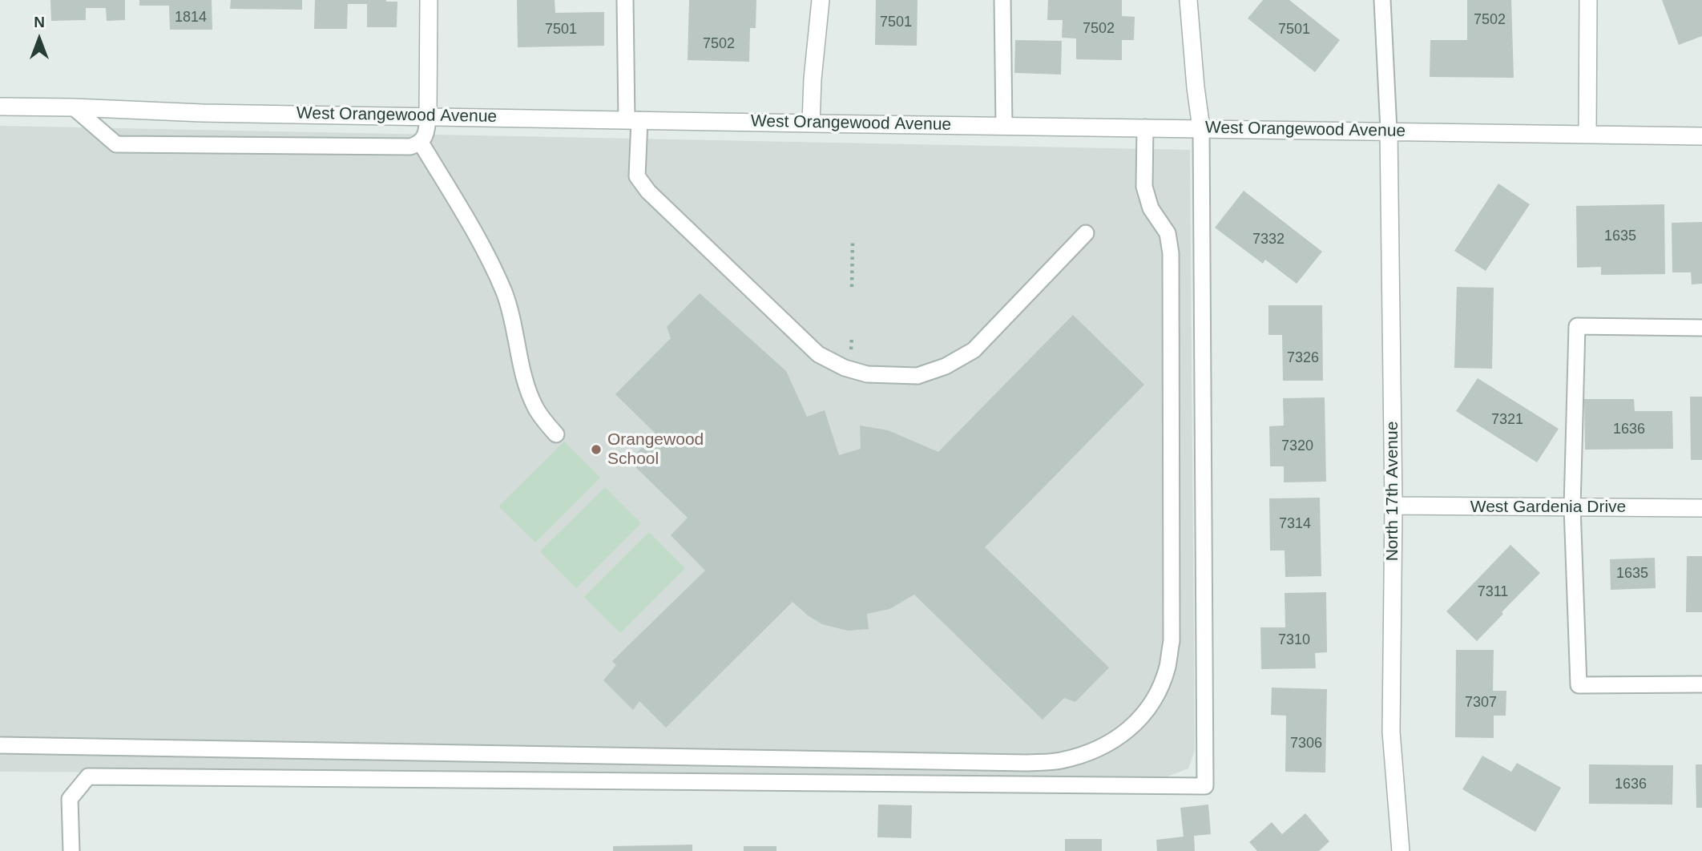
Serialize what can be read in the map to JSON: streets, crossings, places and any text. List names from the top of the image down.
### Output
{
  "streets": {
    "street": ["West Orangewood Avenue", "North 17th Avenue", "West Gardenia Drive"]
  },
  "crossings": [
    ["West Orangewood Avenue", "North 17th Avenue"],
    ["North 17th Avenue", "West Gardenia Drive"]
  ],
  "places": ["Orangewood School"],
  "house_numbers": [
    "1814",
    "7502",
    "7501",
    "7502",
    "7501",
    "7501",
    "7502",
    "1635",
    "7332",
    "7326",
    "7321",
    "1636",
    "7320",
    "7314",
    "1635",
    "7311",
    "7310",
    "7307",
    "7306",
    "1636"
  ],
  "north": "top"
}
